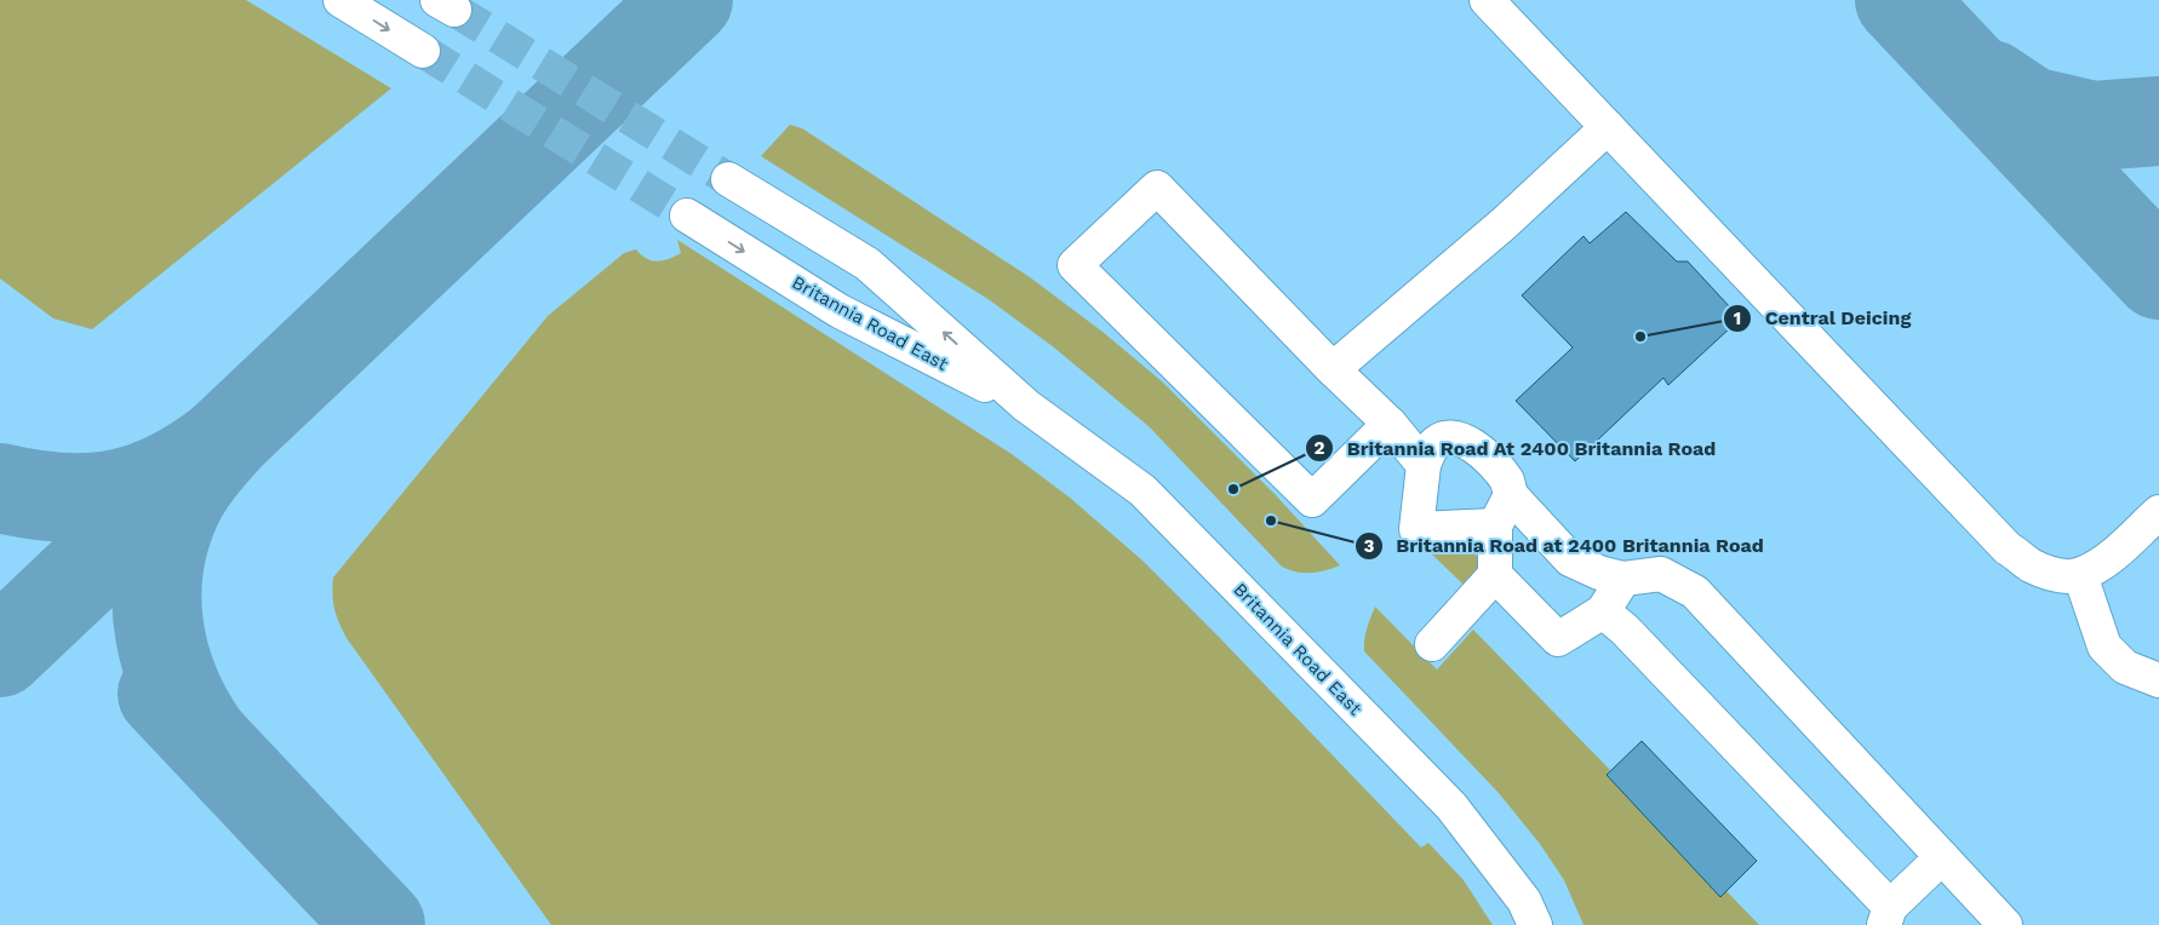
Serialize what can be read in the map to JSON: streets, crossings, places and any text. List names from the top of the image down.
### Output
{
  "streets": {
    "street": ["Britannia Road East"]
  },
  "places": ["Central Deicing", "Britannia Road At 2400 Britannia Road", "Britannia Road at 2400 Britannia Road"]
}
